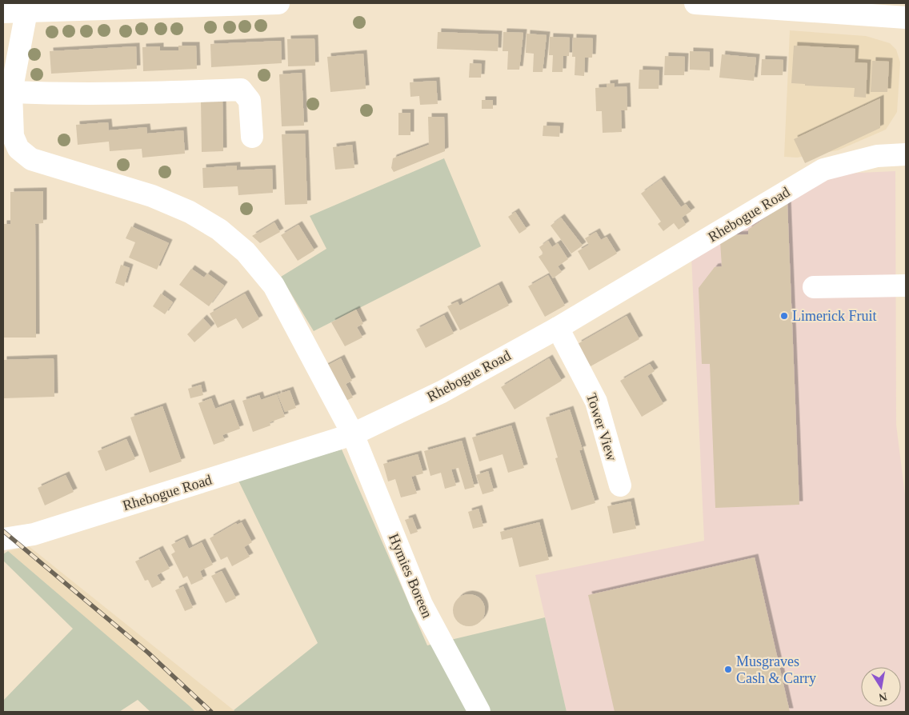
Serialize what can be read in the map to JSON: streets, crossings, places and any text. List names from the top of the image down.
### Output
{
  "streets": {
    "street": ["Rhebogue Road", "Tower View", "Hymies Boreen"]
  },
  "crossings": [
    ["Rhebogue Road", "Tower View"],
    ["Rhebogue Road", "Hymies Boreen"]
  ],
  "places": ["Limerick Fruit", "Musgraves Cash & Carry"],
  "north": "bottom"
}
